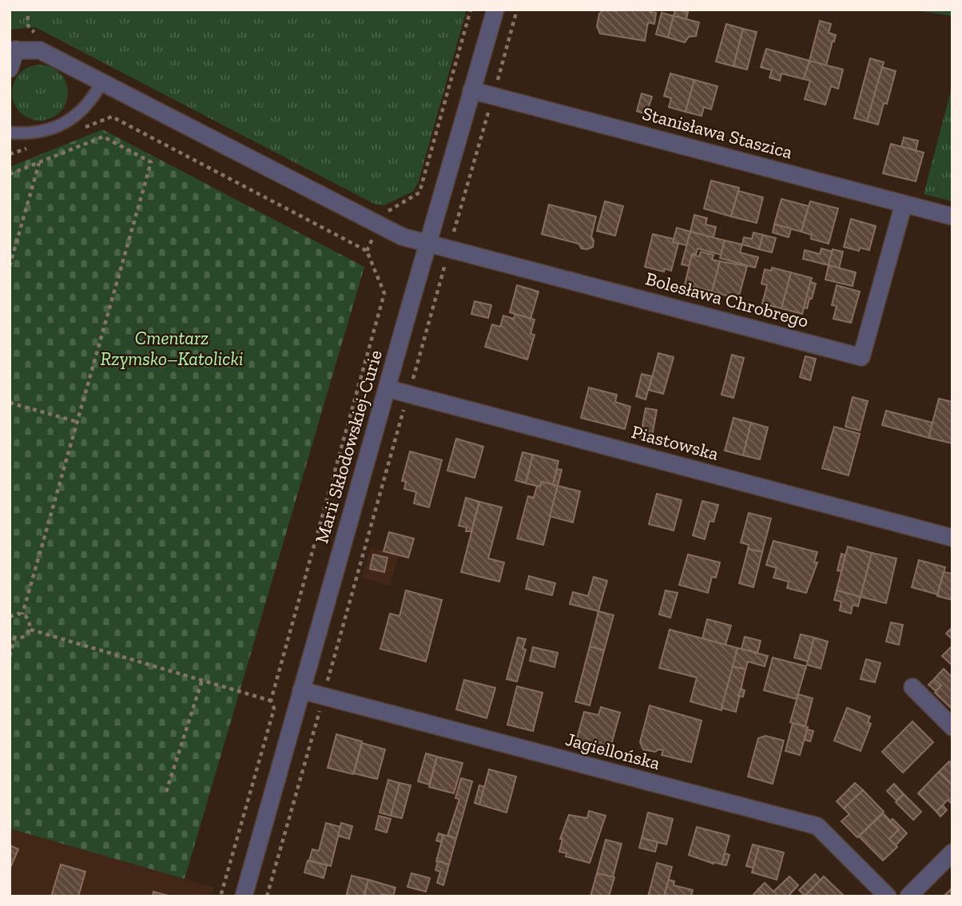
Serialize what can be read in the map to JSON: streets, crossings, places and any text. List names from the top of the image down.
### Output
{
  "streets": {
    "street": [
      "Stanisława Staszica",
      "Bolesława Chrobrego",
      "Piastowska",
      "Marii Skłodowskiej-Curie",
      "Jagiellońska"
    ]
  },
  "crossings": [
    ["Stanisława Staszica", "Bolesława Chrobrego"],
    ["Stanisława Staszica", "Marii Skłodowskiej-Curie"],
    ["Bolesława Chrobrego", "Marii Skłodowskiej-Curie"],
    ["Piastowska", "Marii Skłodowskiej-Curie"],
    ["Marii Skłodowskiej-Curie", "Jagiellońska"]
  ],
  "parks": ["Cmentarz Rzymsko–Katolicki"]
}
